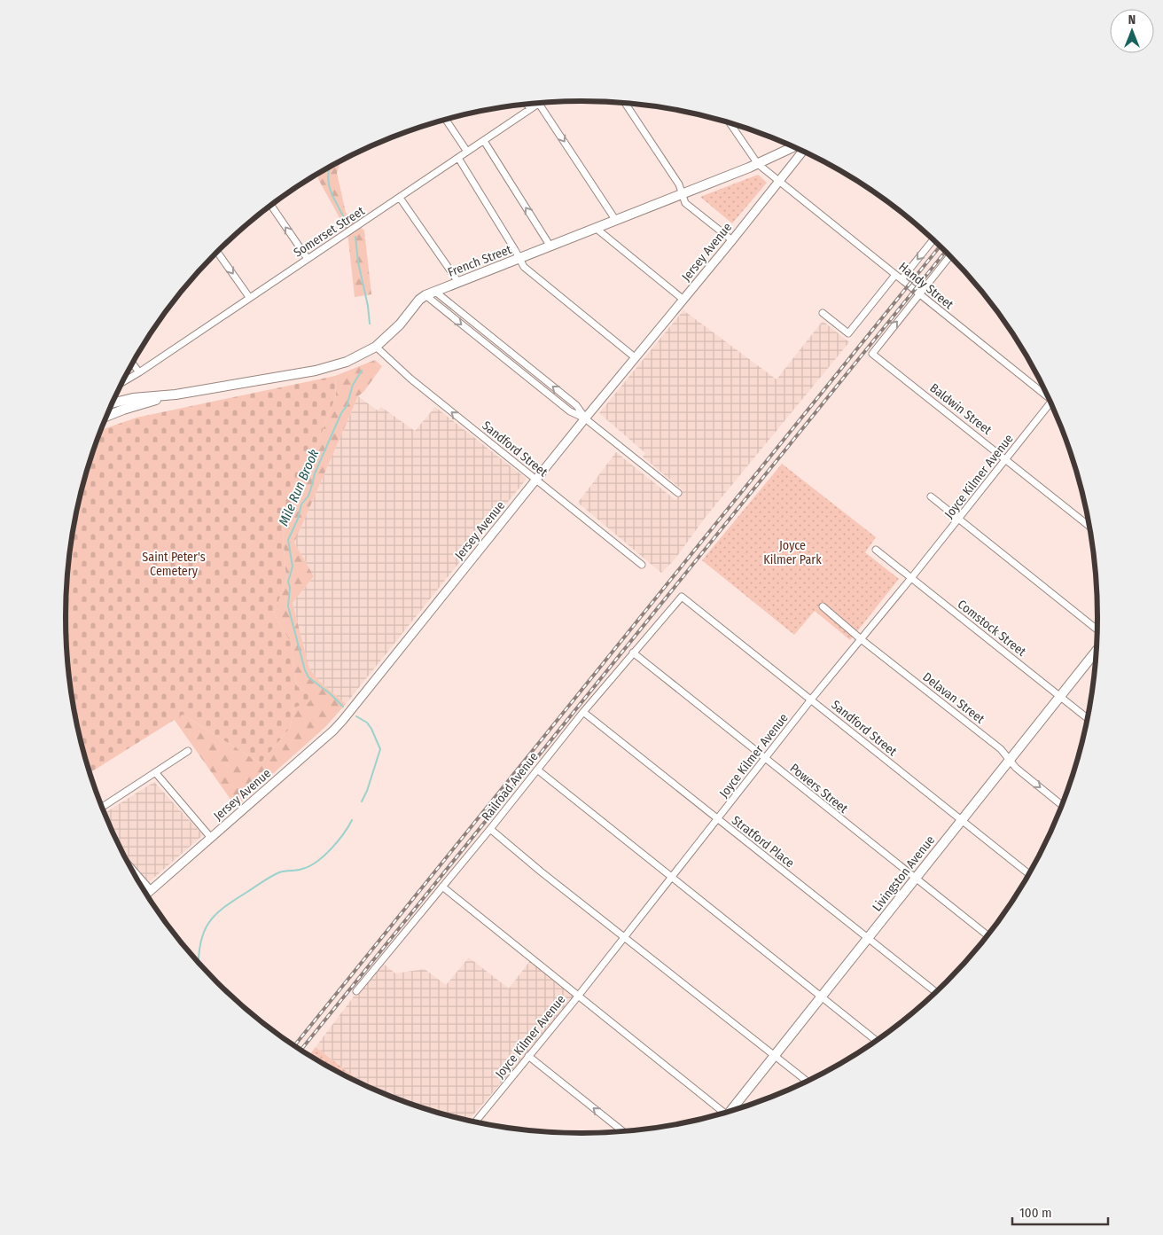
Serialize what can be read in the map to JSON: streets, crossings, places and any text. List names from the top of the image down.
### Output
{
  "streets": {
    "main road": ["French Street", "Livingston Avenue"],
    "street": [
      "Somerset Street",
      "Jersey Avenue",
      "Handy Street",
      "Baldwin Street",
      "Sandford Street",
      "Joyce Kilmer Avenue",
      "Comstock Street",
      "Delavan Street",
      "Railroad Avenue",
      "Powers Street",
      "Stratford Place"
    ]
  },
  "crossings": [
    ["Jersey Avenue", "Handy Street"],
    ["Jersey Avenue", "Sandford Street"],
    ["French Street", "Handy Street"],
    ["French Street", "Sandford Street"],
    ["Handy Street", "Baldwin Street"],
    ["Baldwin Street", "Joyce Kilmer Avenue"],
    ["Sandford Street", "Joyce Kilmer Avenue"],
    ["Sandford Street", "Railroad Avenue"],
    ["Sandford Street", "Livingston Avenue"],
    ["Joyce Kilmer Avenue", "Comstock Street"],
    ["Joyce Kilmer Avenue", "Delavan Street"],
    ["Joyce Kilmer Avenue", "Powers Street"],
    ["Joyce Kilmer Avenue", "Stratford Place"],
    ["Comstock Street", "Livingston Avenue"],
    ["Delavan Street", "Livingston Avenue"],
    ["Railroad Avenue", "Powers Street"],
    ["Railroad Avenue", "Stratford Place"],
    ["Powers Street", "Livingston Avenue"],
    ["Stratford Place", "Livingston Avenue"]
  ],
  "water": ["Mile Run Brook"],
  "parks": ["Joyce Kilmer Park", "Saint Peter's Cemetery"],
  "scale_bar": "100 m",
  "north": "top"
}
